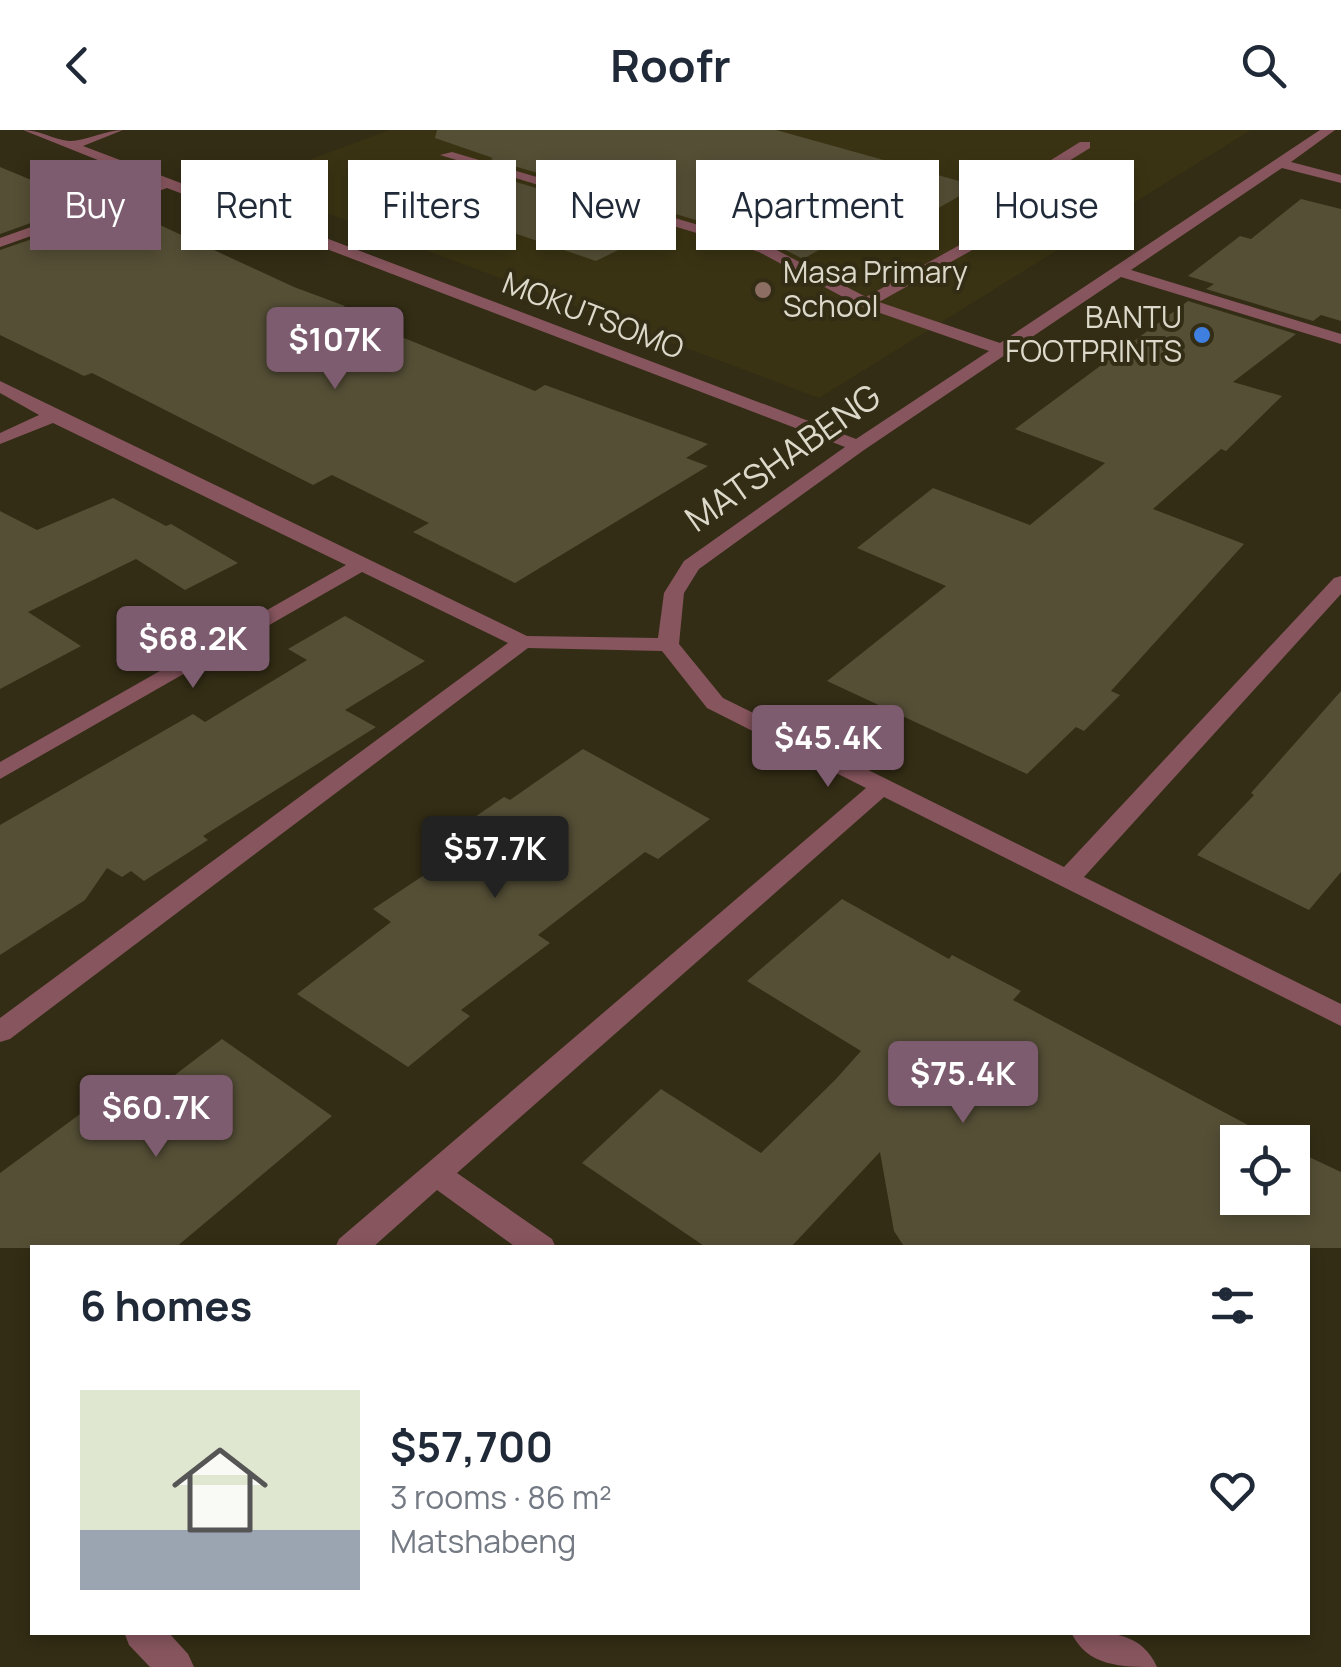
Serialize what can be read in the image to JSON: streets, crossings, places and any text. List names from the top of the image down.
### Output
{
  "streets": {
    "street": ["MOKUTSOMO", "MATSHABENG"]
  },
  "crossings": [
    ["MOKUTSOMO", "MATSHABENG"]
  ],
  "places": ["Masa Primary School", "BANTU FOOTPRINTS"],
  "page": {
    "header": "Roofr",
    "chip": [
      "Buy",
      "Rent",
      "Filters",
      "New",
      "Apartment",
      "House"
    ],
    "price": [
      "$107K",
      "$68.2K",
      "$45.4K",
      "$57.7K",
      "$75.4K",
      "$60.7K"
    ],
    "heading": "6 homes",
    "list": [
      {
        "name": "$57,700",
        "note": "3 rooms · 86 m² · Matshabeng"
      }
    ]
  }
}
